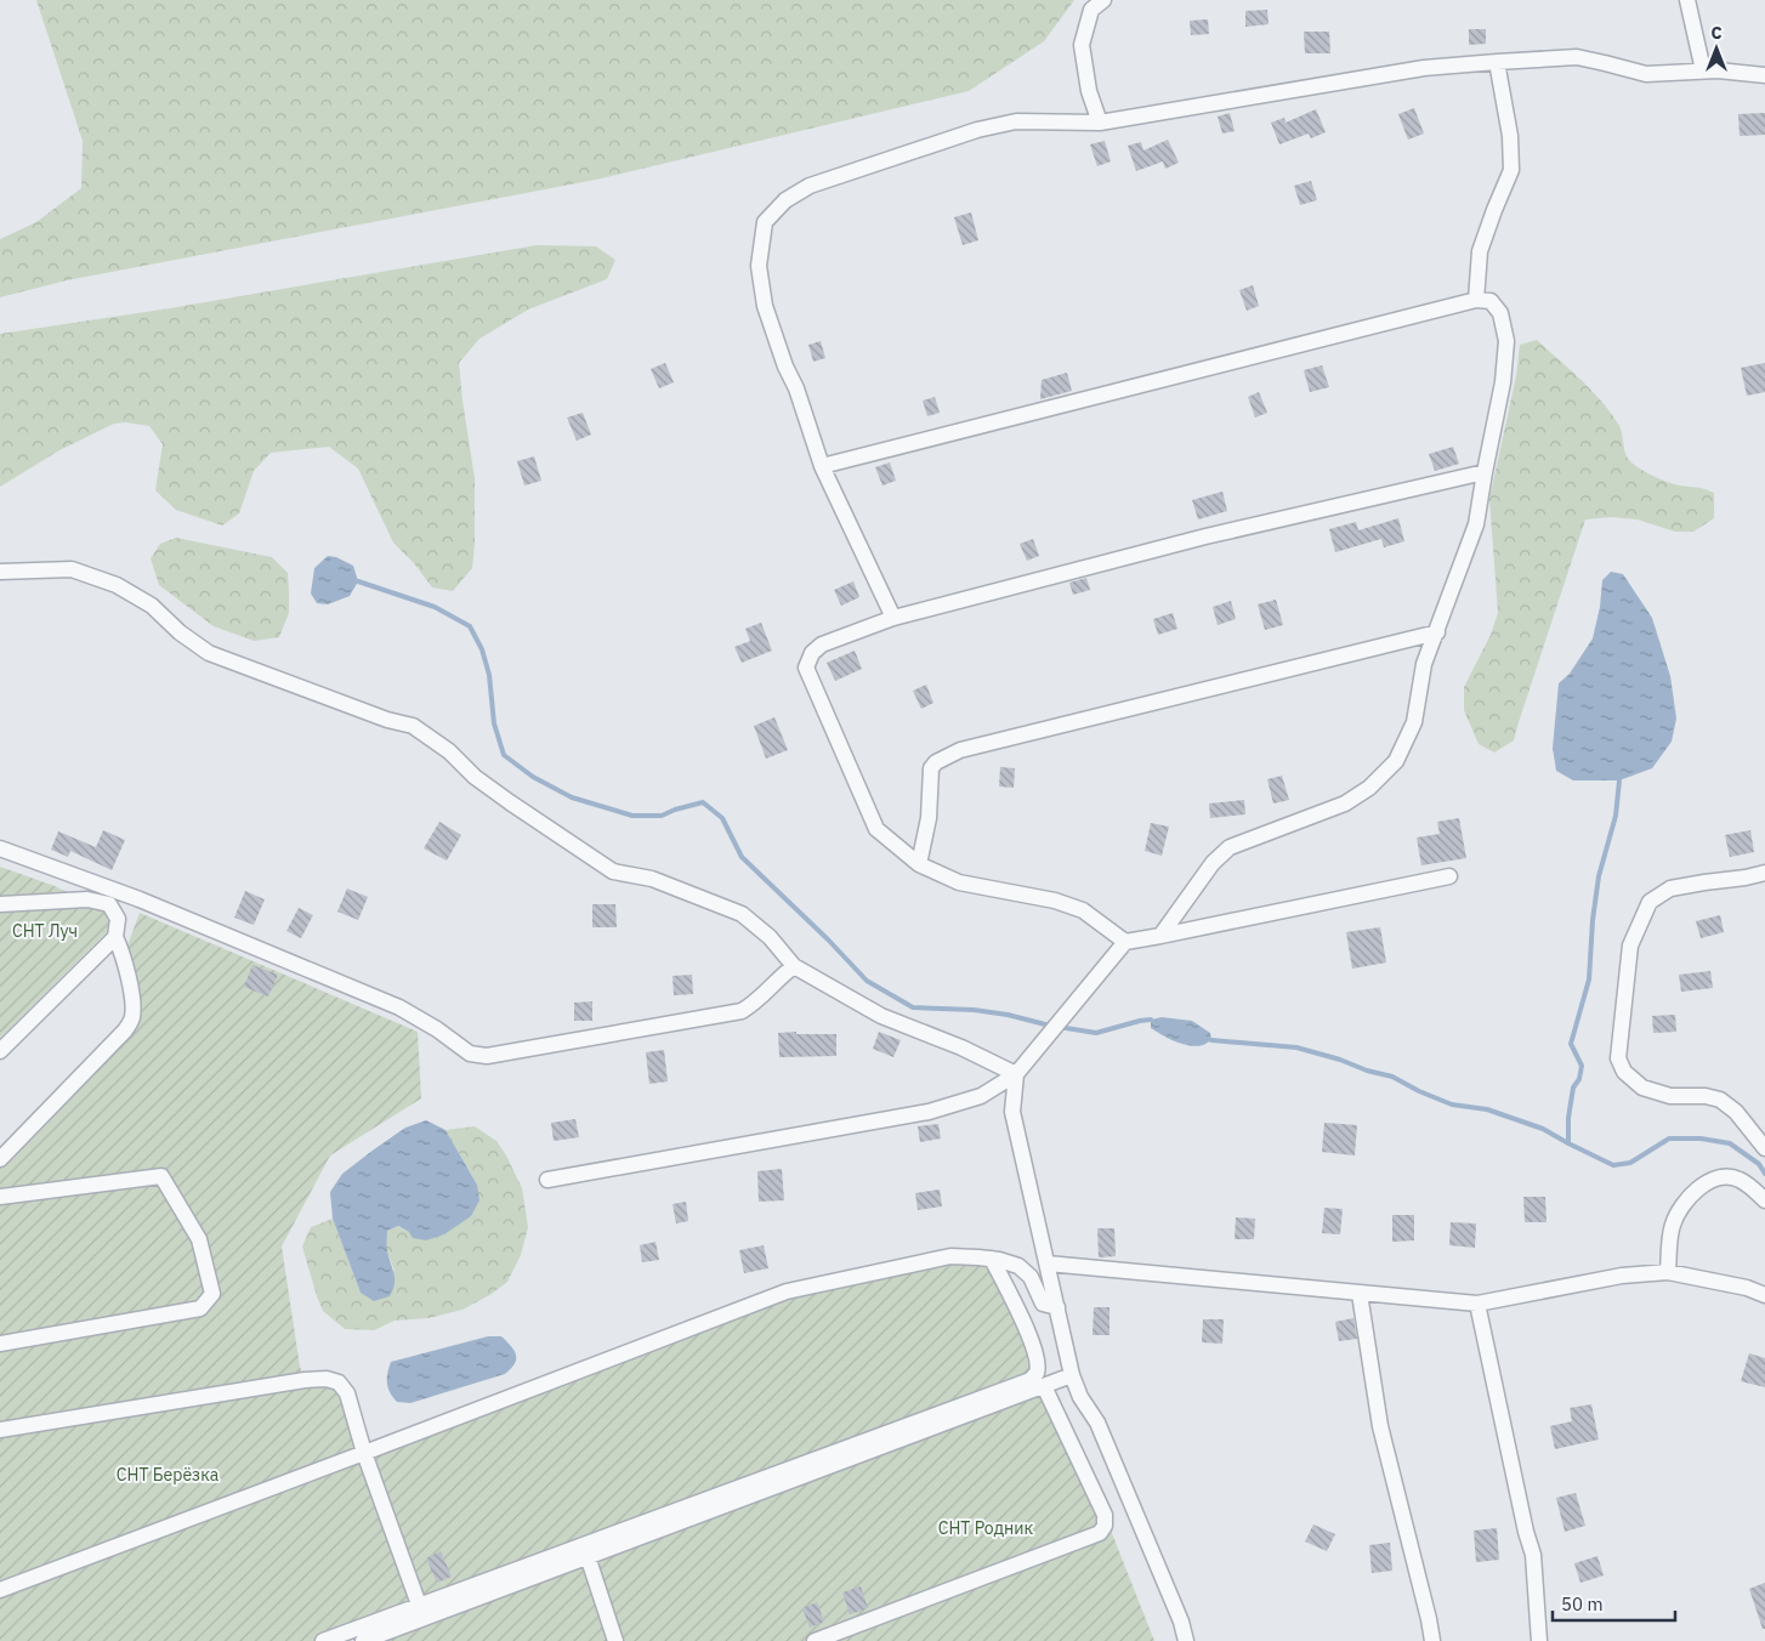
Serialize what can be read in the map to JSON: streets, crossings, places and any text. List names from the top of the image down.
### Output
{
  "parks": ["СНТ Луч", "СНТ Берёзка", "СНТ Родник"],
  "scale_bar": "50 m",
  "north": "top"
}
